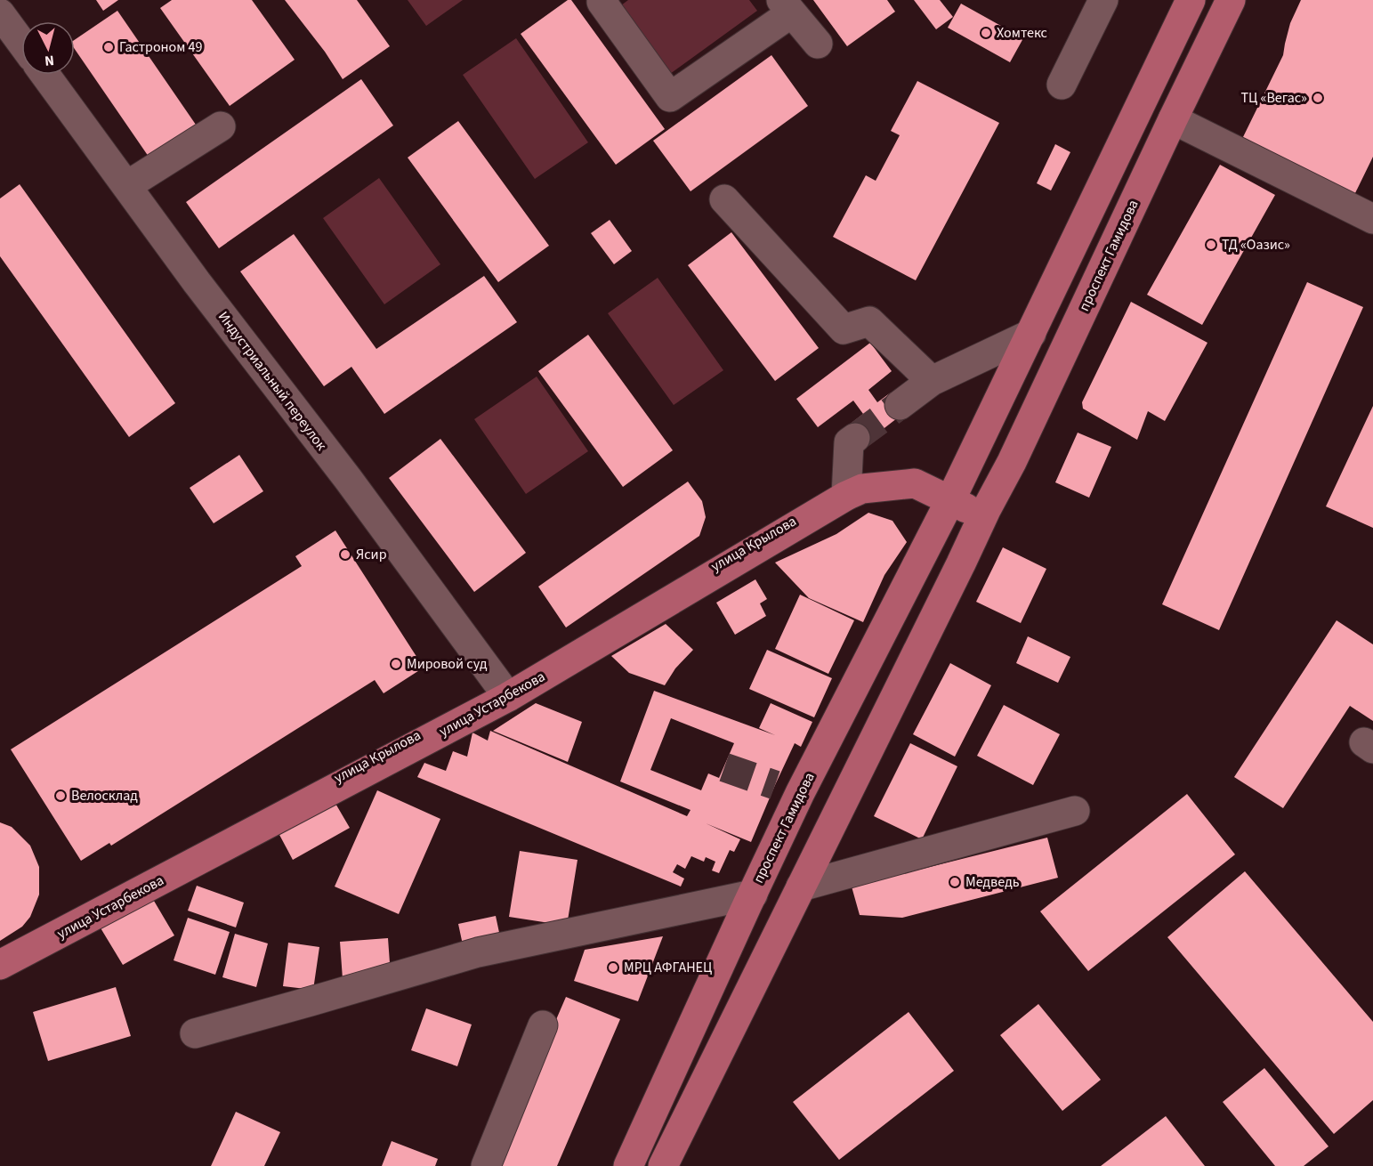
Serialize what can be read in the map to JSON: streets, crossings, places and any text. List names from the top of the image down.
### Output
{
  "streets": {
    "main road": ["проспект Гамидова", "улица Крылова", "улица Устарбекова"],
    "street": ["Индустриальный переулок"]
  },
  "crossings": [
    ["проспект Гамидова", "улица Крылова"],
    ["Индустриальный переулок", "улица Крылова"],
    ["Индустриальный переулок", "улица Устарбекова"],
    ["улица Крылова", "улица Устарбекова"]
  ],
  "places": [
    "Хомтекс",
    "Гастроном 49",
    "ТЦ «Вегас»",
    "ТД «Оазис»",
    "Ясир",
    "Мировой суд",
    "Велосклад",
    "Медведь",
    "МРЦ АФГАНЕЦ"
  ],
  "north": "bottom"
}
